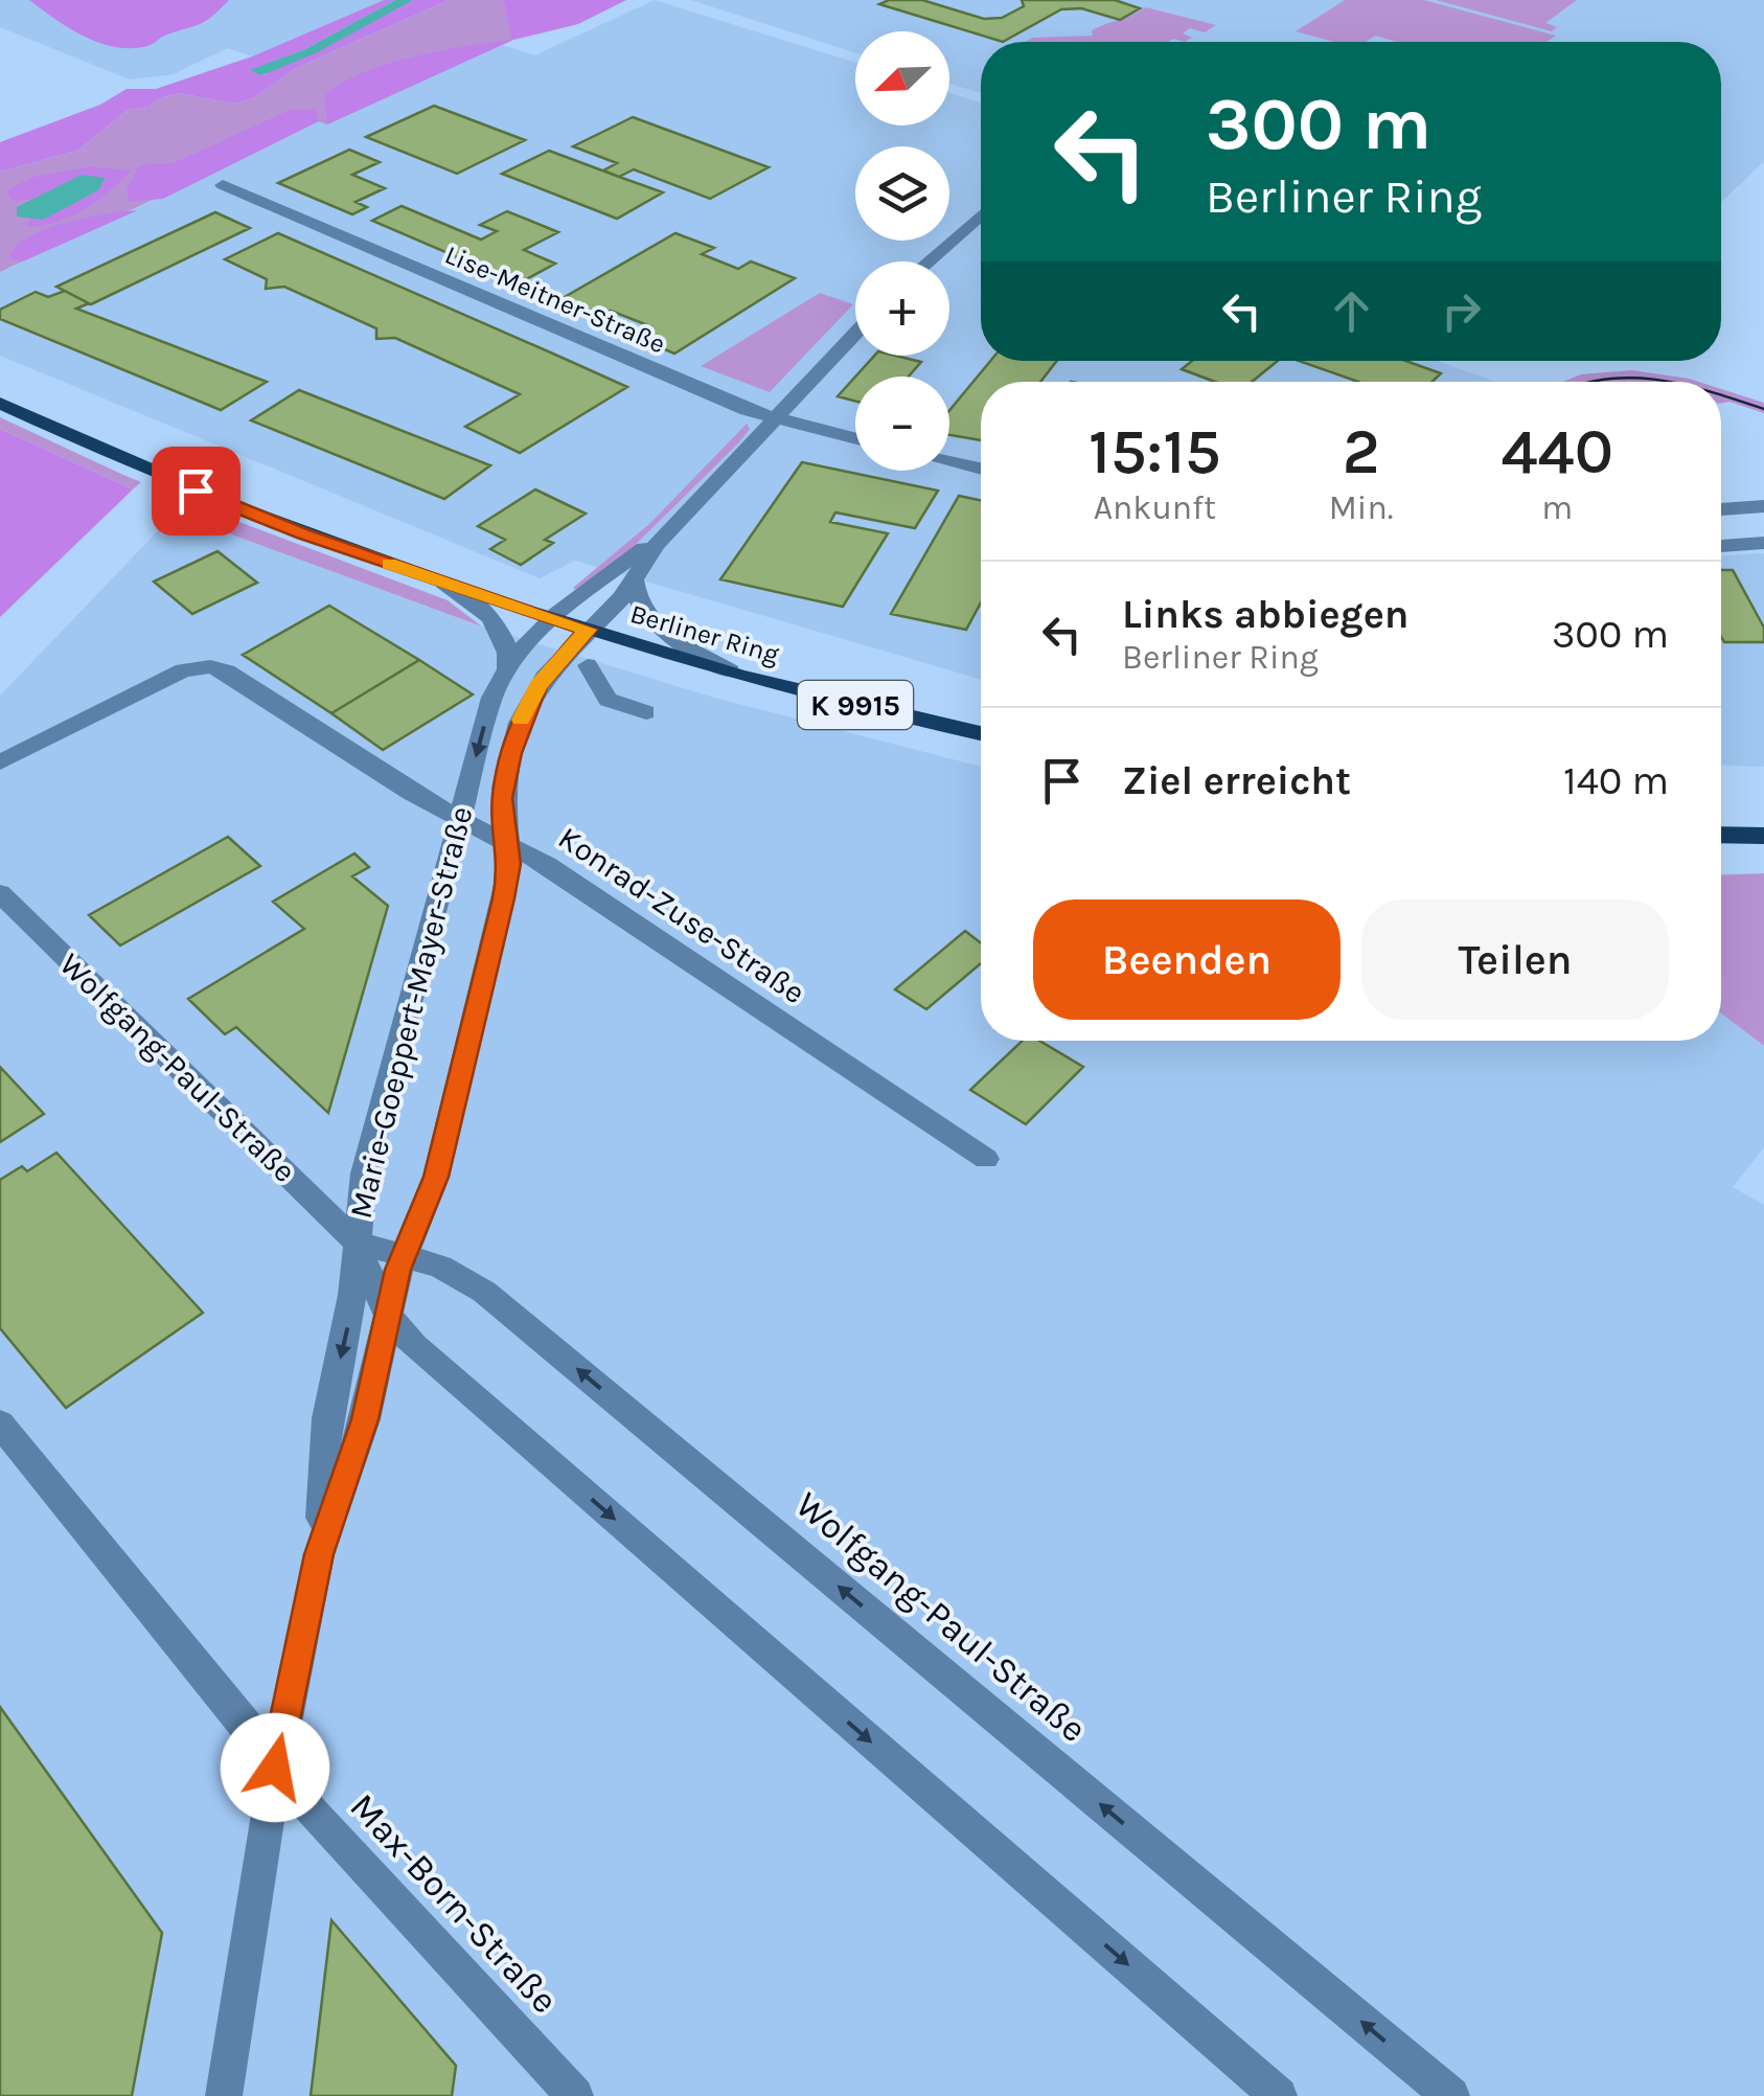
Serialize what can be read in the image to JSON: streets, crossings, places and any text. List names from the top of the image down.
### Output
{
  "streets": {
    "main road": ["Berliner Ring", "K 9915"],
    "street": [
      "Lise-Meitner-Straße",
      "Konrad-Zuse-Straße",
      "Marie-Goeppert-Mayer-Straße",
      "Wolfgang-Paul-Straße",
      "Max-Born-Straße"
    ]
  },
  "crossings": [
    ["Berliner Ring", "Marie-Goeppert-Mayer-Straße"],
    ["Konrad-Zuse-Straße", "Marie-Goeppert-Mayer-Straße"],
    ["Marie-Goeppert-Mayer-Straße", "Wolfgang-Paul-Straße"],
    ["Marie-Goeppert-Mayer-Straße", "Max-Born-Straße"]
  ],
  "north": "bottom left",
  "page": {
    "map_buttons": ["+", "−"],
    "turn": ["300 m", "Berliner Ring"],
    "eta": [
      "15:15",
      "Ankunft",
      "2",
      "Min.",
      "440",
      "m"
    ],
    "list": [
      {
        "name": "Links abbiegen",
        "note": "Berliner Ring",
        "value": "300 m"
      },
      {
        "name": "Ziel erreicht",
        "value": "140 m"
      }
    ],
    "buttons": ["Beenden", "Teilen"]
  }
}
